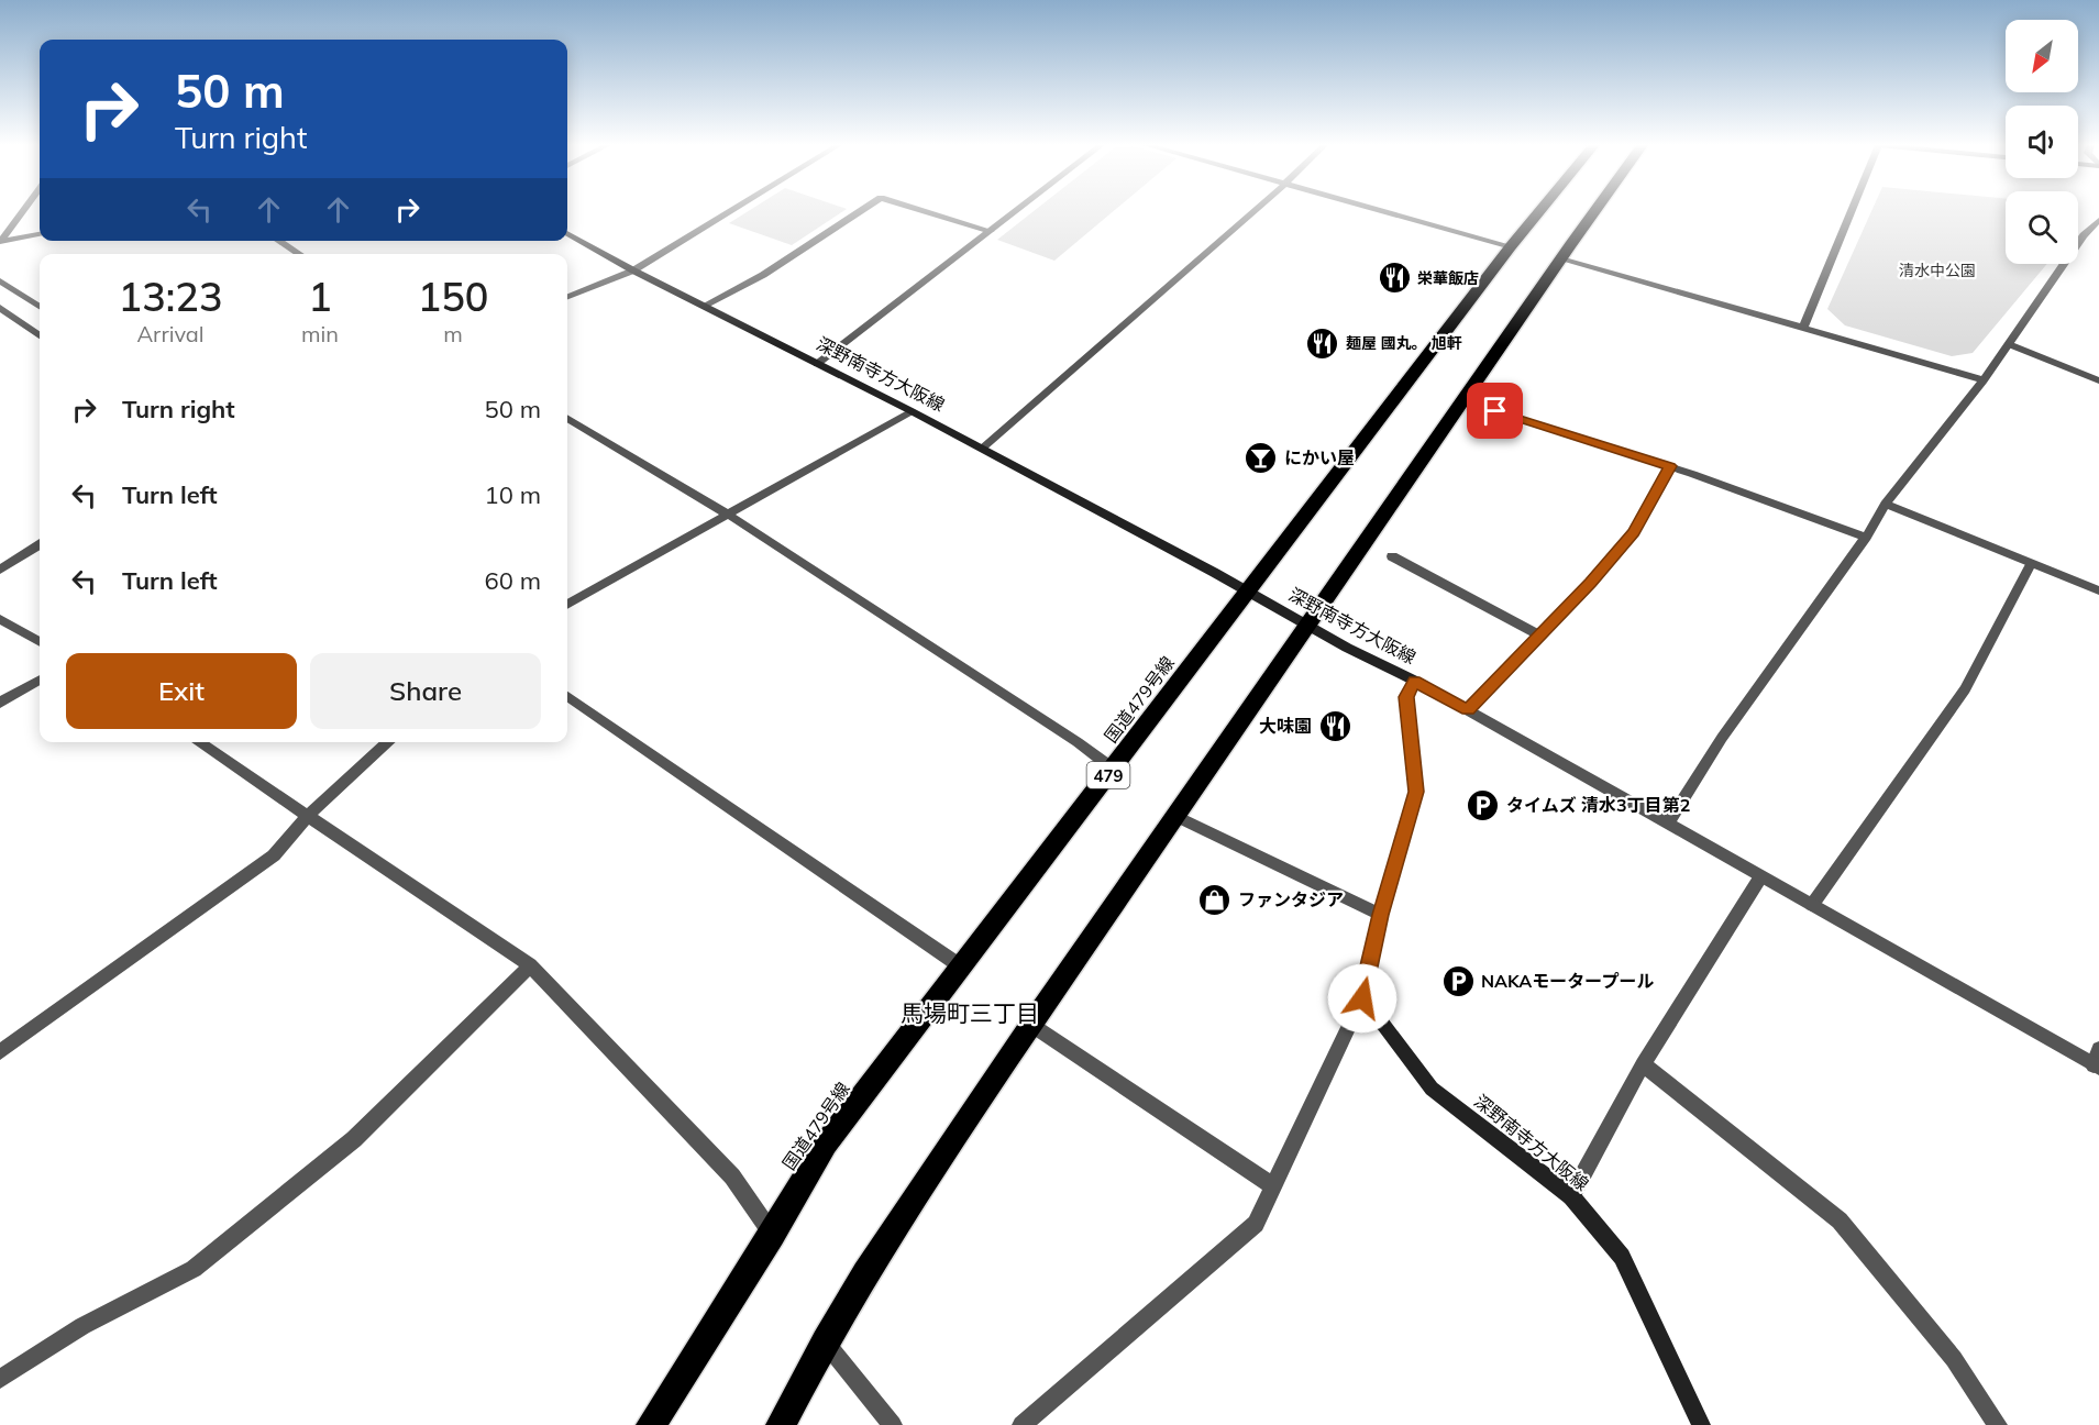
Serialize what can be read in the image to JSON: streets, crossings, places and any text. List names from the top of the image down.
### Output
{
  "streets": {
    "highway": ["国道479号線", "479"],
    "main road": ["深野南寺方大阪線"]
  },
  "crossings": [
    ["深野南寺方大阪線", "国道479号線"]
  ],
  "districts": ["馬場町三丁目"],
  "parks": ["清水中公園"],
  "places": {
    "restaurant": ["栄華飯店", "麺屋 國丸。 旭軒", "大味園"],
    "bar": ["にかい屋"],
    "parking": ["タイムズ 清水3丁目第2", "NAKAモータープール"],
    "shop": ["ファンタジア"]
  },
  "north": "bottom left",
  "page": {
    "turn": ["50 m", "Turn right"],
    "eta": [
      "13:23",
      "Arrival",
      "1",
      "min",
      "150",
      "m"
    ],
    "list": [
      {
        "name": "Turn right",
        "value": "50 m"
      },
      {
        "name": "Turn left",
        "value": "10 m"
      },
      {
        "name": "Turn left",
        "value": "60 m"
      }
    ],
    "buttons": ["Exit", "Share"]
  }
}
